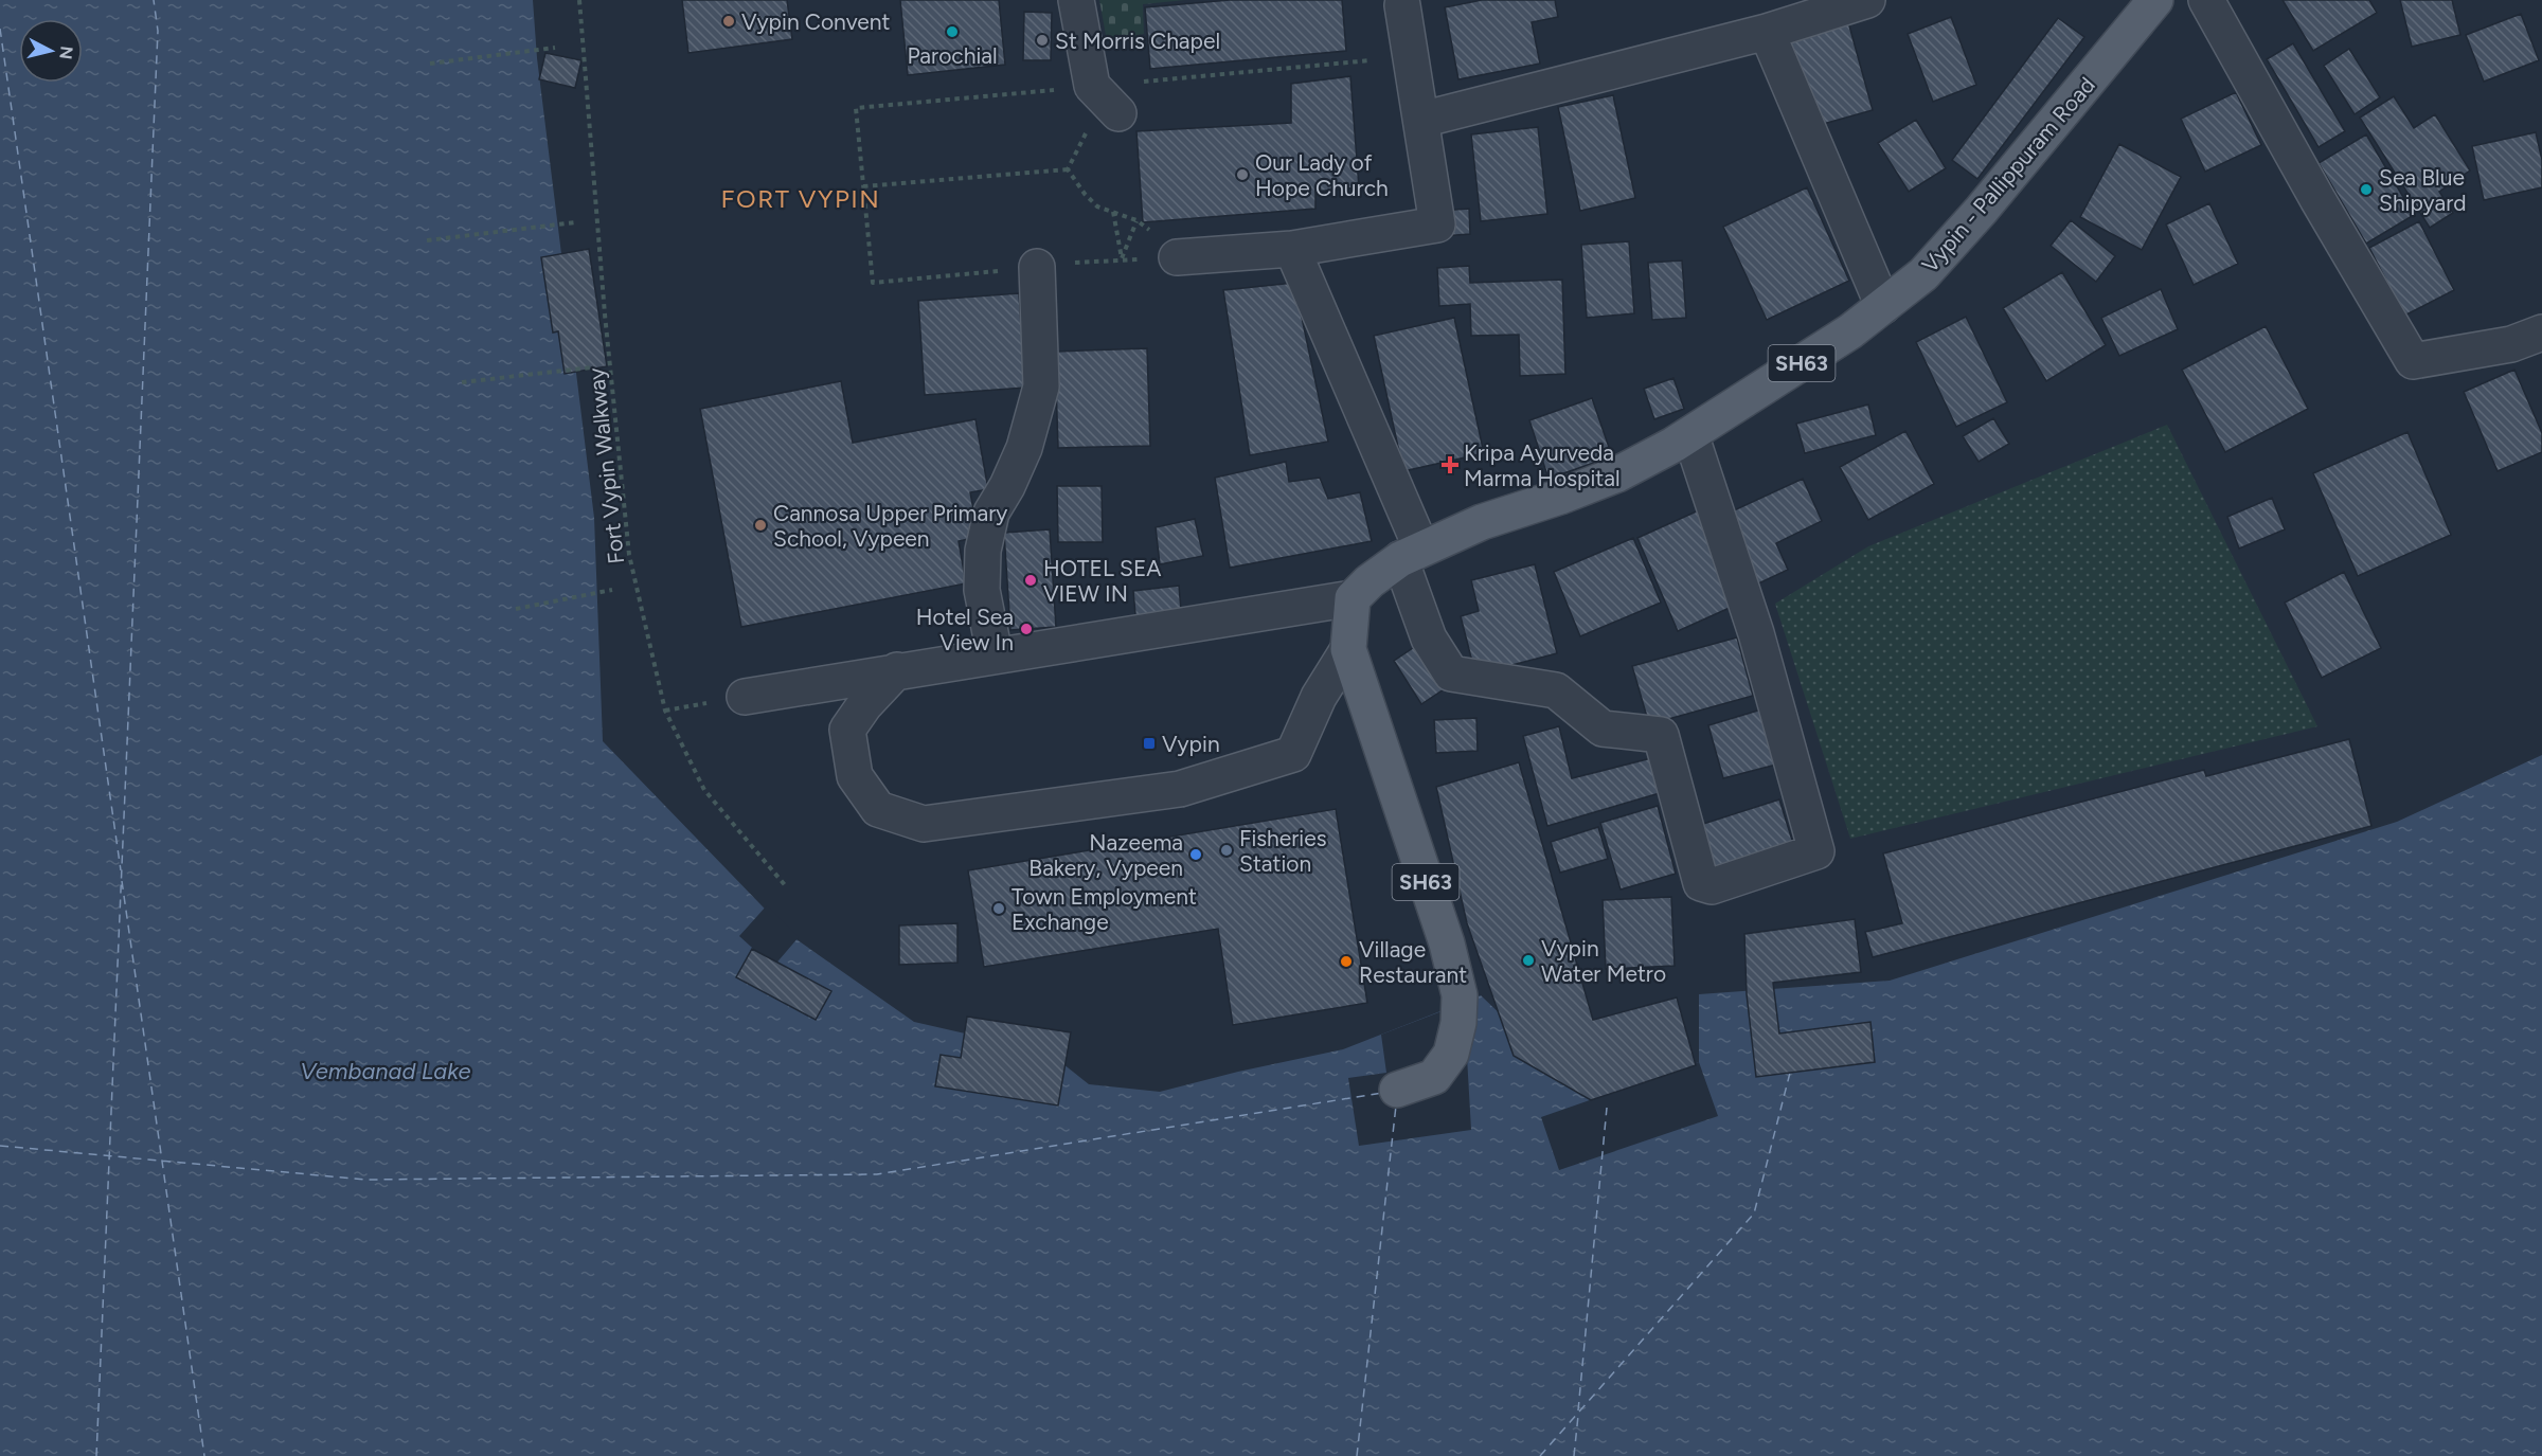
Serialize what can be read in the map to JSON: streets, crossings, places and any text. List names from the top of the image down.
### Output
{
  "streets": {
    "main road": ["Vypin - Pallippuram Road", "SH63"],
    "path": ["Fort Vypin Walkway"]
  },
  "crossings": [
    ["Vypin - Pallippuram Road", "SH63"]
  ],
  "districts": ["FORT VYPIN"],
  "water": ["Vembanad Lake"],
  "places": {
    "other": [
      "Vypin Convent",
      "Parochial",
      "St Morris Chapel",
      "Our Lady of Hope Church",
      "Sea Blue Shipyard",
      "Cannosa Upper Primary School, Vypeen",
      "HOTEL SEA VIEW IN",
      "Hotel Sea View In",
      "Fisheries Station",
      "Nazeema Bakery, Vypeen",
      "Town Employment Exchange",
      "Vypin Water Metro",
      "Village Restaurant"
    ],
    "health": ["Kripa Ayurveda Marma Hospital"],
    "transit": ["Vypin"]
  },
  "north": "right"
}
